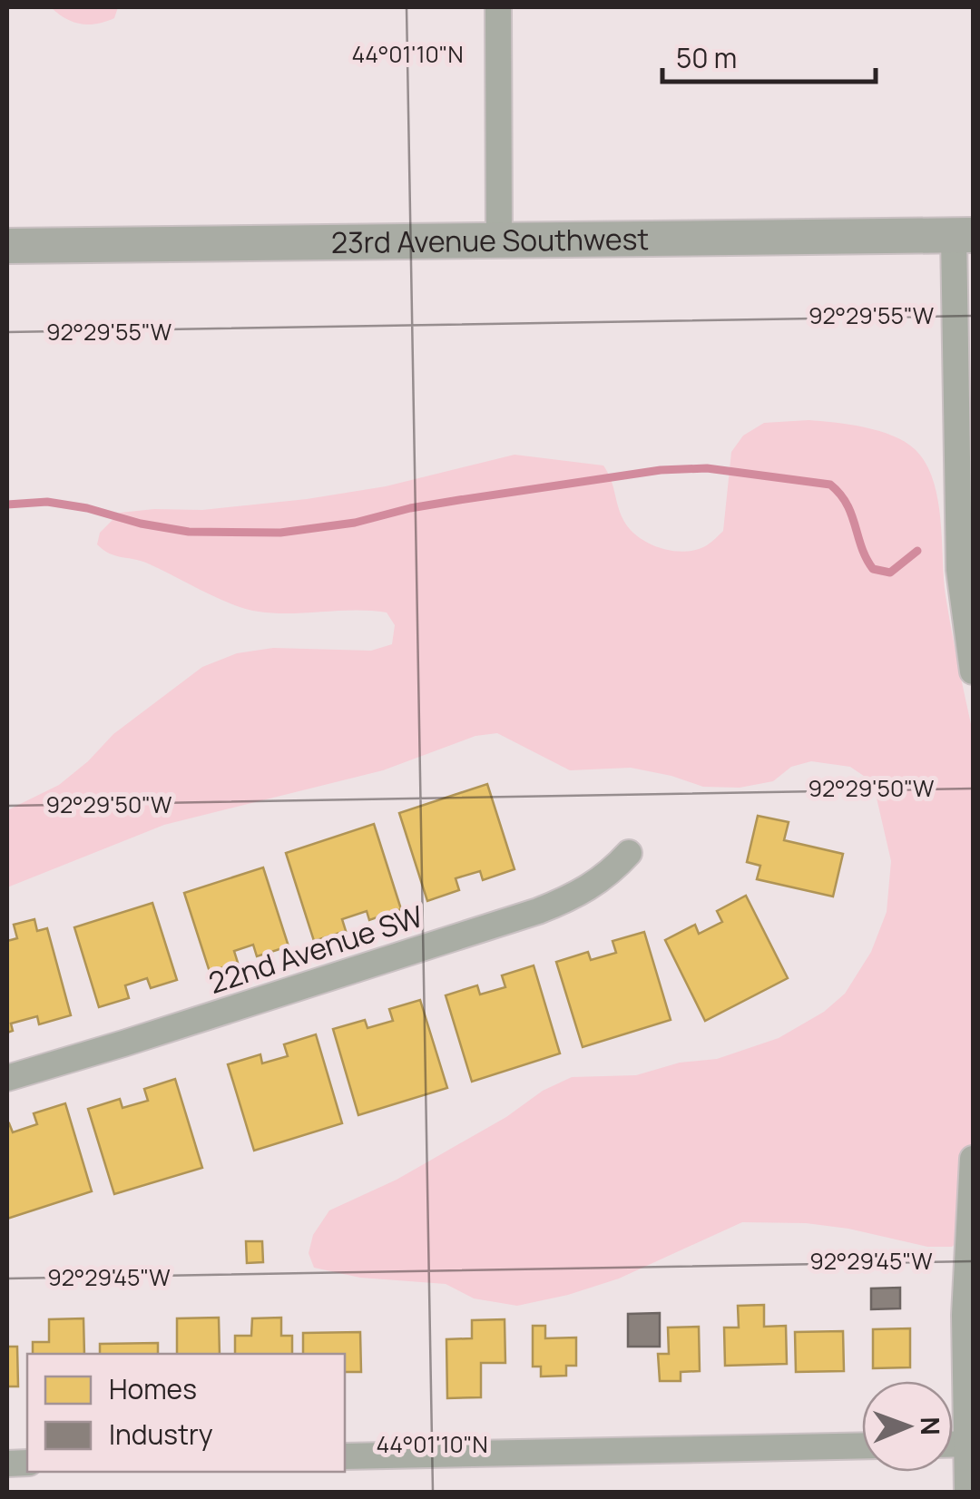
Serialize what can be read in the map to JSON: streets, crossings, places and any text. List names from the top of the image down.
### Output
{
  "streets": {
    "street": ["23rd Avenue Southwest", "22nd Avenue SW"]
  },
  "legend": ["Homes", "Industry"],
  "scale_bar": "50 m",
  "north": "right",
  "coordinates": [
    "44°01'10\"N",
    "92°29'55\"W",
    "92°29'50\"W",
    "92°29'45\"W"
  ]
}
